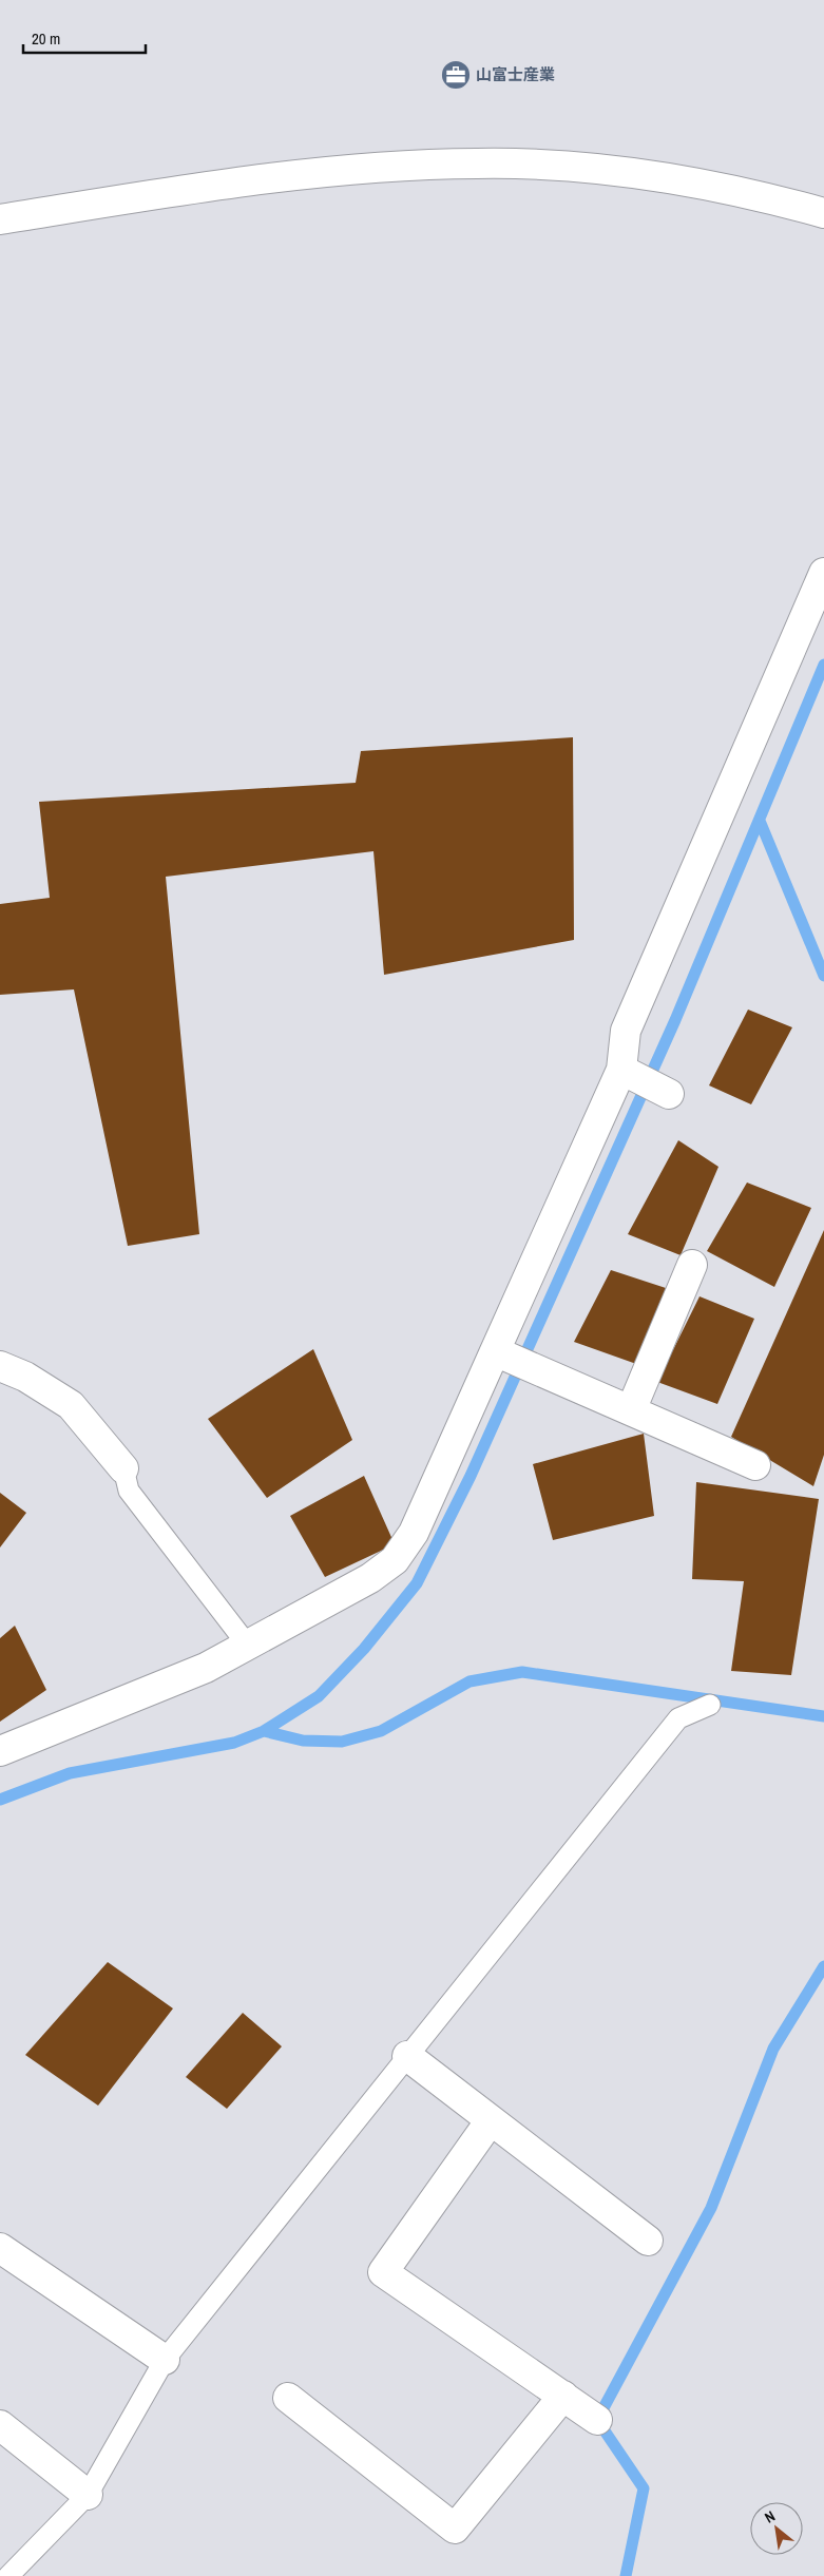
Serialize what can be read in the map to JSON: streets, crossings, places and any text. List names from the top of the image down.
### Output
{
  "places": {
    "office": ["山富士産業"]
  },
  "scale_bar": "20 m",
  "north": "top left"
}
